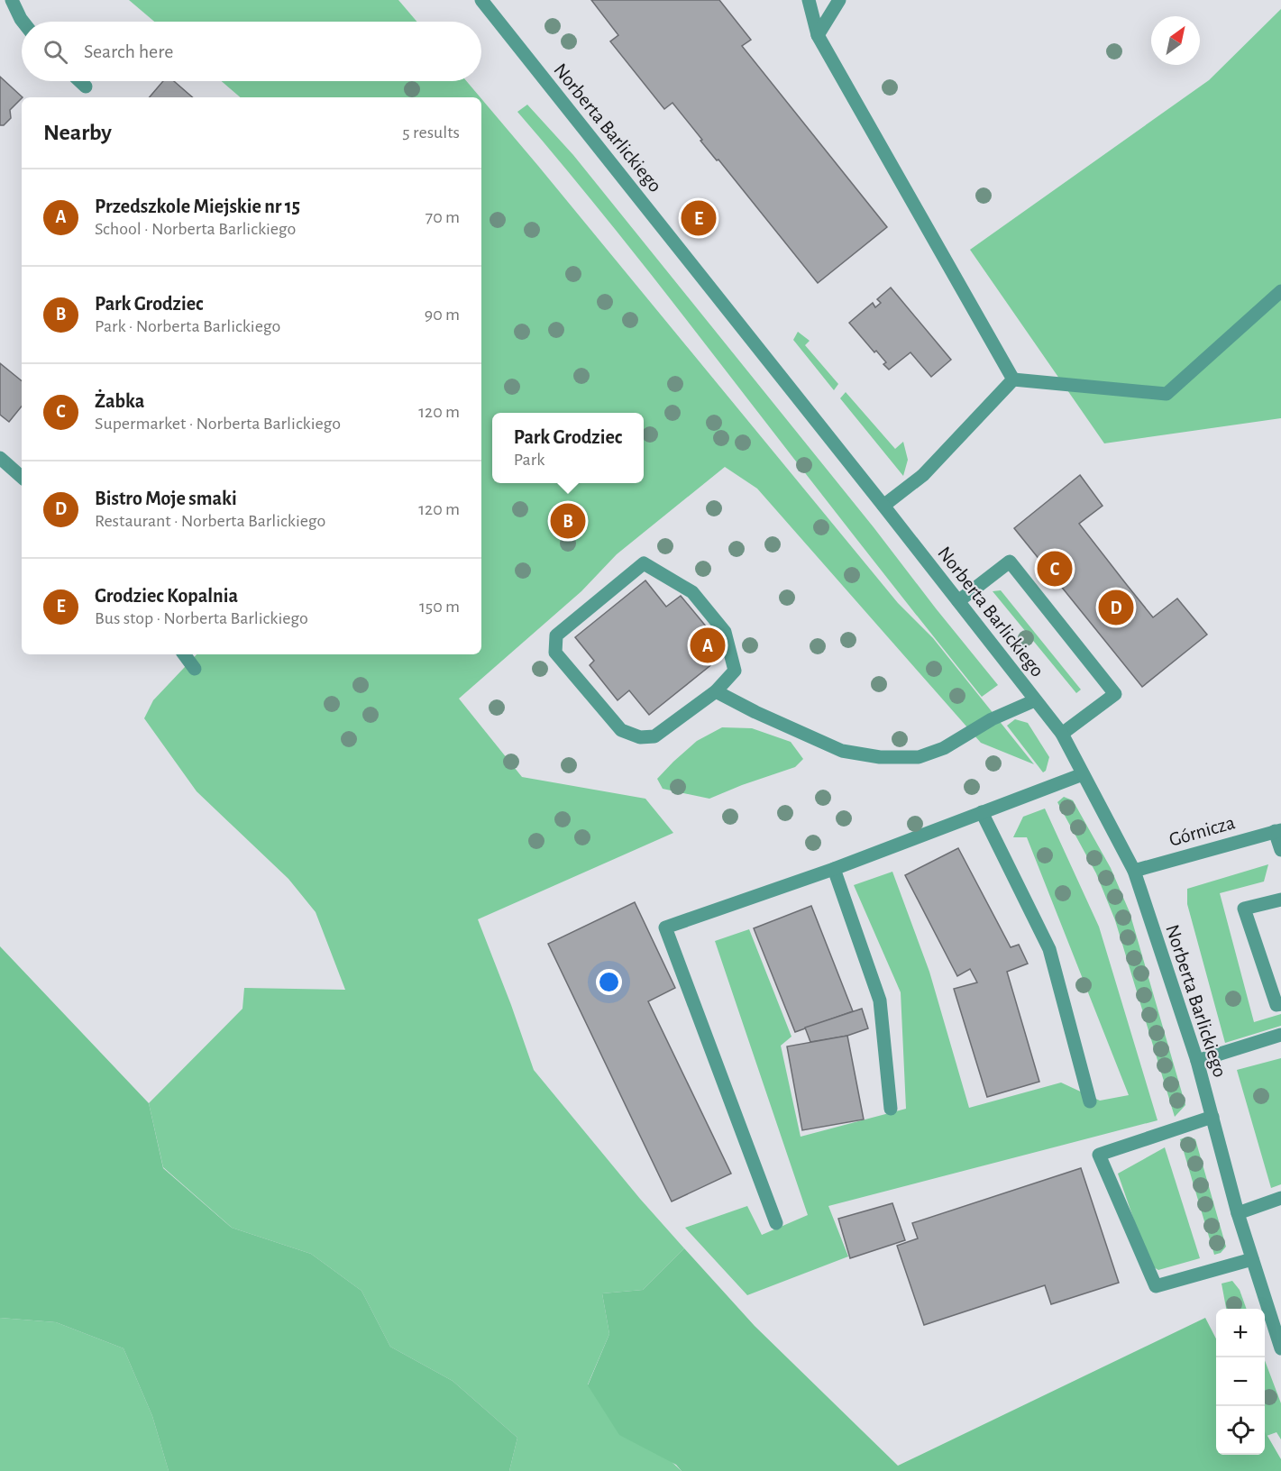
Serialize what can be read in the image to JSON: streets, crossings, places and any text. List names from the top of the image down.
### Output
{
  "streets": {
    "street": ["Norberta Barlickiego", "Górnicza"]
  },
  "crossings": [
    ["Norberta Barlickiego", "Górnicza"]
  ],
  "north": "top right",
  "page": {
    "search": "Search here",
    "heading": ["Nearby", "5 results"],
    "list": [
      {
        "mark": "A",
        "name": "Przedszkole Miejskie nr 15",
        "note": "School · Norberta Barlickiego",
        "value": "70 m"
      },
      {
        "mark": "B",
        "name": "Park Grodziec",
        "note": "Park · Norberta Barlickiego",
        "value": "90 m"
      },
      {
        "mark": "C",
        "name": "Żabka",
        "note": "Supermarket · Norberta Barlickiego",
        "value": "120 m"
      },
      {
        "mark": "D",
        "name": "Bistro Moje smaki",
        "note": "Restaurant · Norberta Barlickiego",
        "value": "120 m"
      },
      {
        "mark": "E",
        "name": "Grodziec Kopalnia",
        "note": "Bus stop · Norberta Barlickiego",
        "value": "150 m"
      }
    ],
    "pins": [
      "E",
      "B",
      "C",
      "D",
      "A"
    ],
    "popup": ["Park Grodziec", "Park"],
    "map_buttons": ["+", "−"]
  }
}
